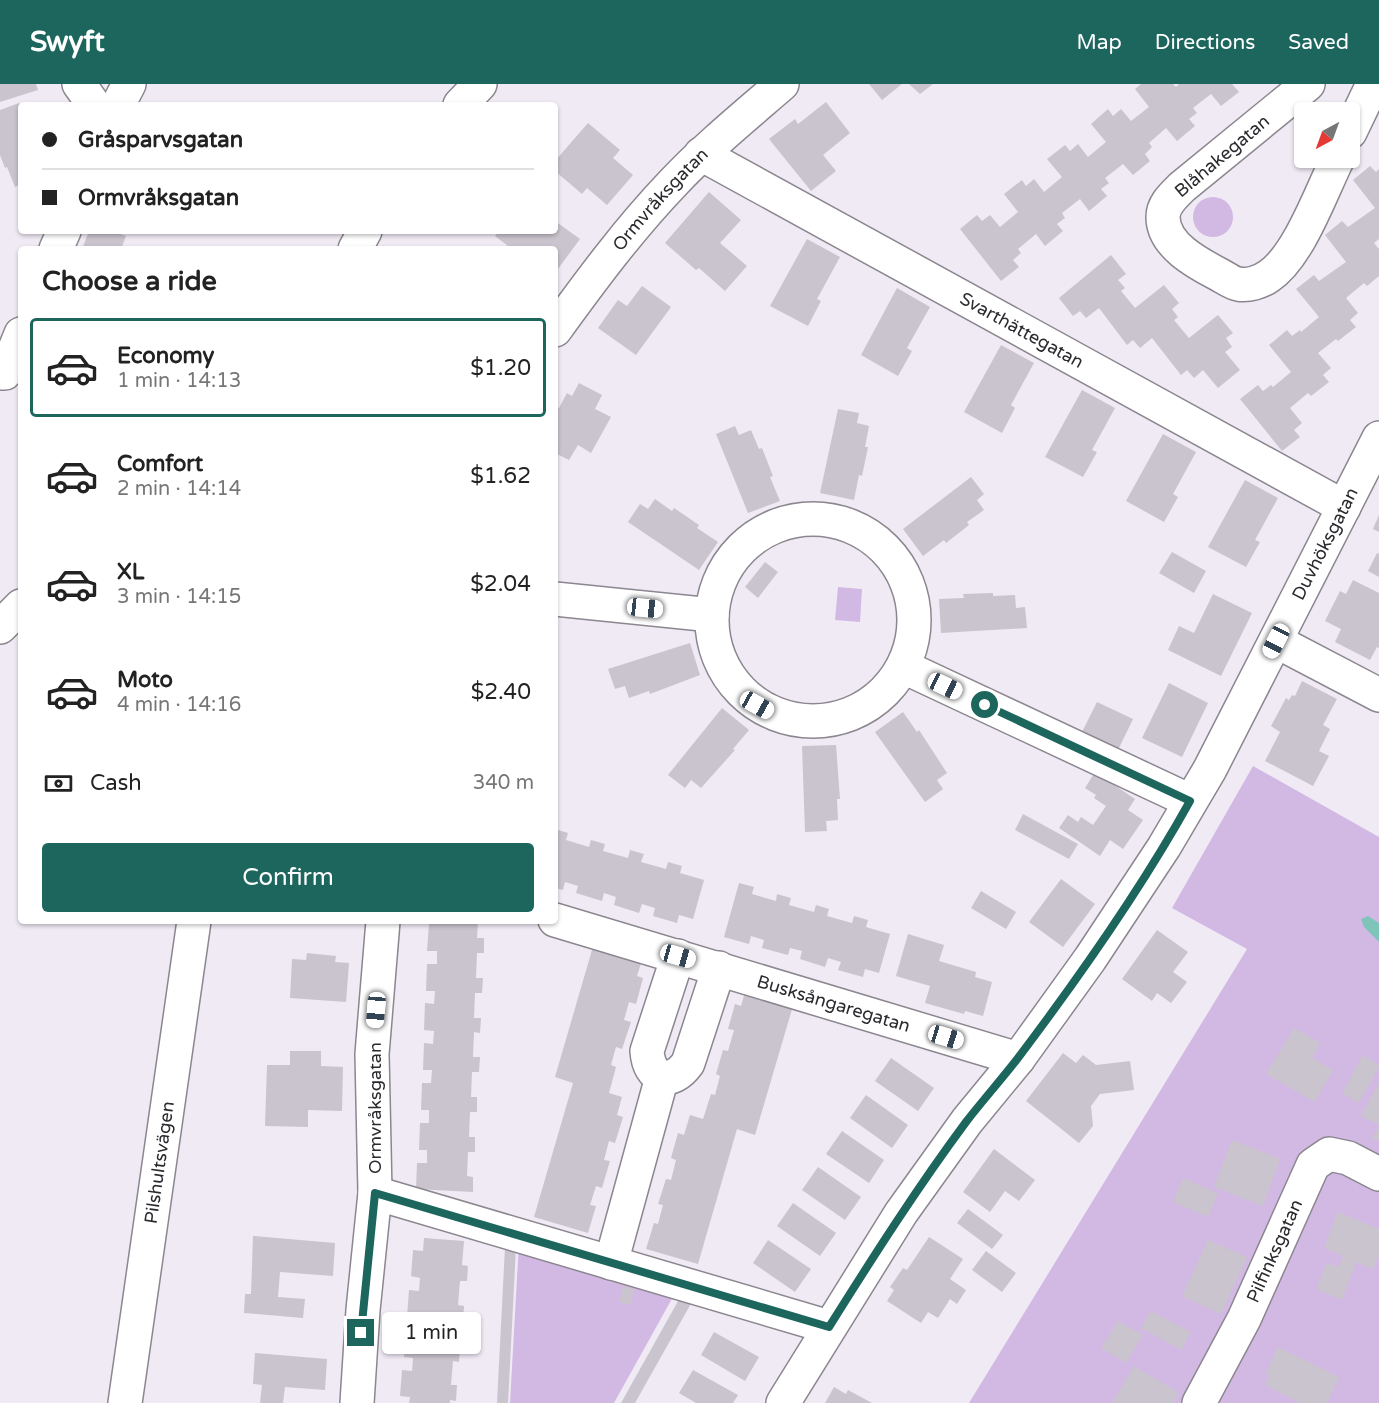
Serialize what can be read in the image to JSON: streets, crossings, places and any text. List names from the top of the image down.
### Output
{
  "streets": {
    "street": [
      "Blåhakegatan",
      "Ormvråksgatan",
      "Svarthättegatan",
      "Duvhöksgatan",
      "Busksångaregatan",
      "Pilshultsvägen",
      "Pilfinksgatan"
    ]
  },
  "crossings": [
    ["Ormvråksgatan", "Svarthättegatan"],
    ["Svarthättegatan", "Duvhöksgatan"],
    ["Duvhöksgatan", "Busksångaregatan"]
  ],
  "north": "bottom left",
  "page": {
    "header": "Swyft",
    "nav": ["Map", "Directions", "Saved"],
    "banner": ["Gråsparvsgatan", "Ormvråksgatan"],
    "heading": "Choose a ride",
    "list": [
      {
        "name": "Economy",
        "note": "1 min · 14:13",
        "value": "$1.20"
      },
      {
        "name": "Comfort",
        "note": "2 min · 14:14",
        "value": "$1.62"
      },
      {
        "name": "XL",
        "note": "3 min · 14:15",
        "value": "$2.04"
      },
      {
        "name": "Moto",
        "note": "4 min · 14:16",
        "value": "$2.40"
      }
    ],
    "pay": ["Cash", "340 m"],
    "buttons": "Confirm",
    "bubble": "1 min"
  }
}
